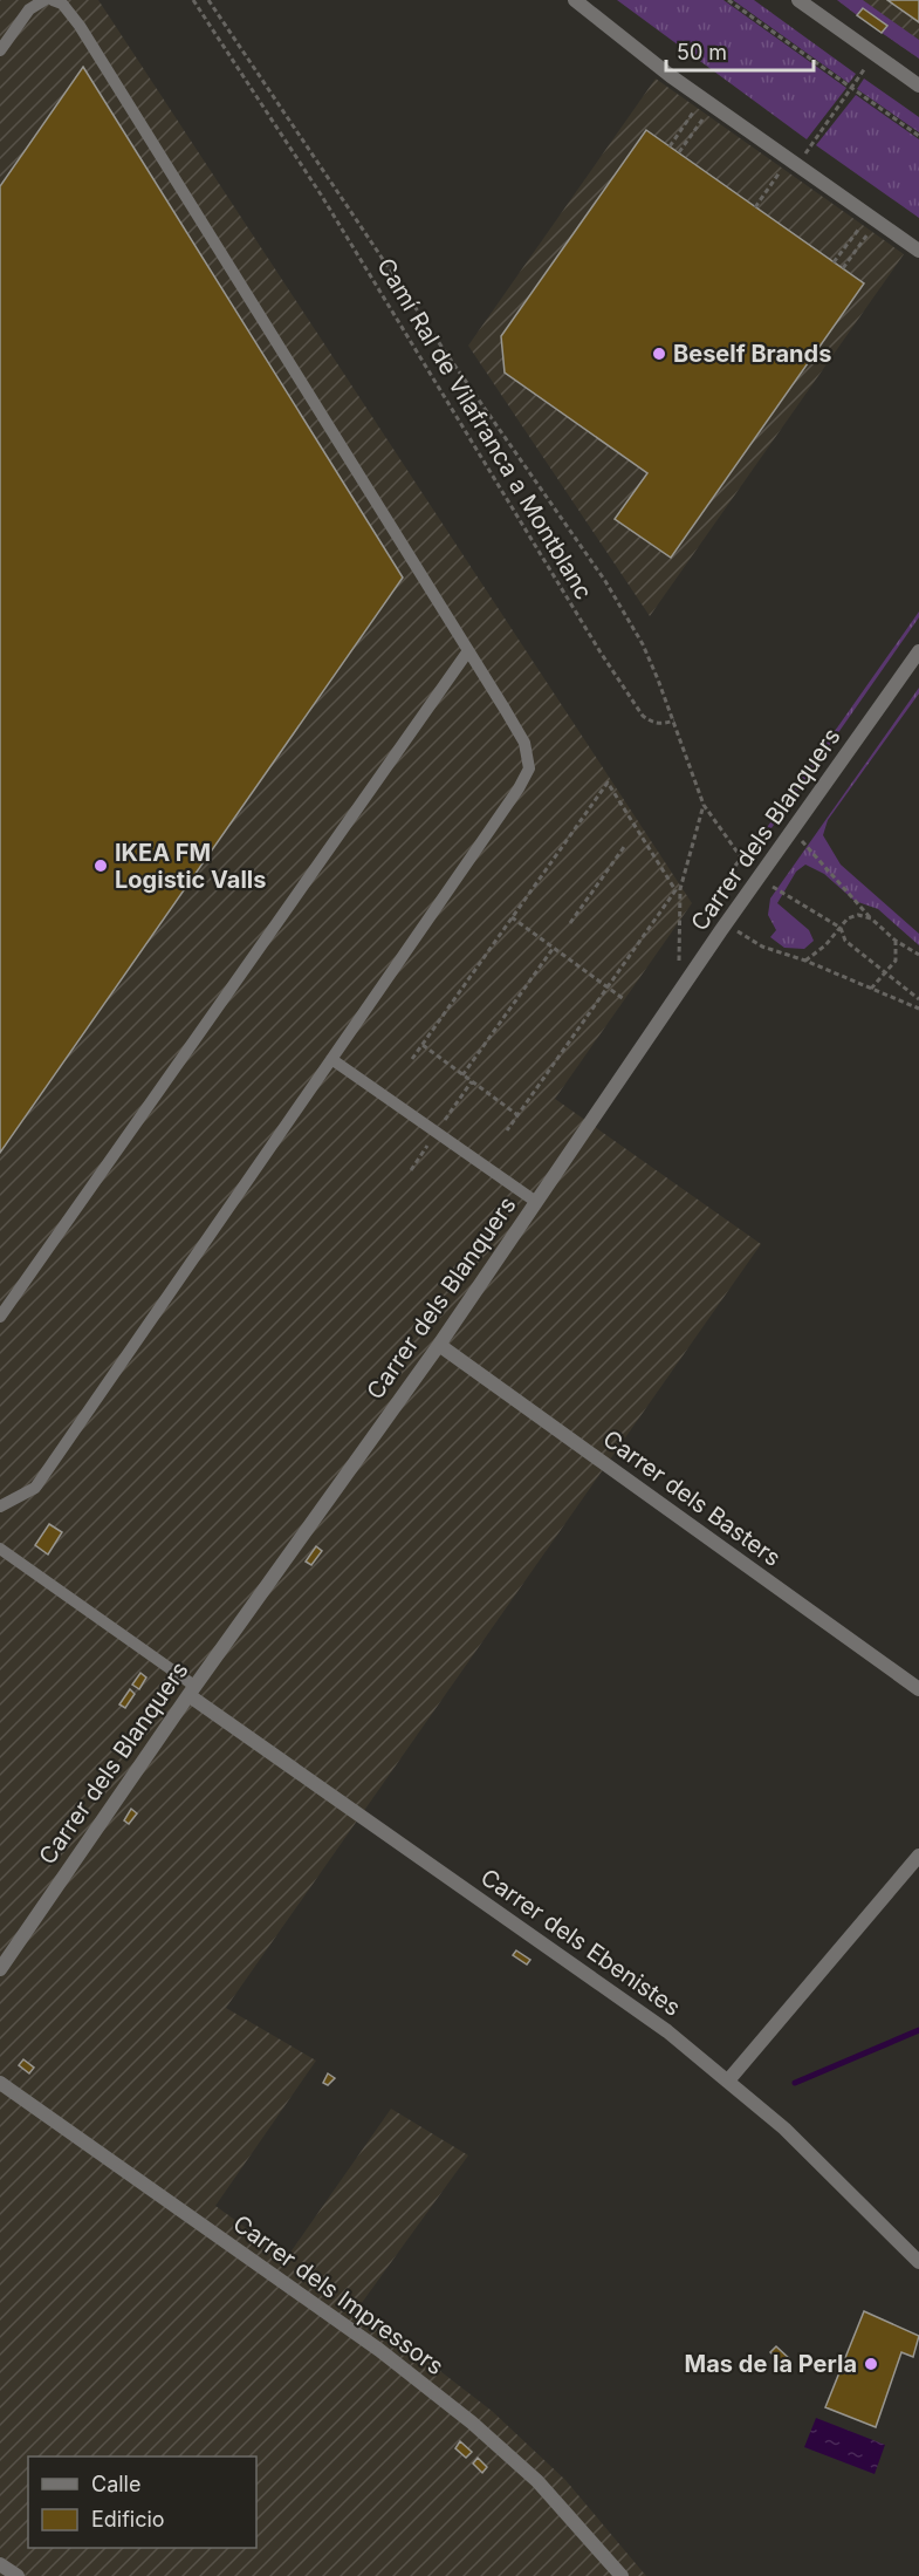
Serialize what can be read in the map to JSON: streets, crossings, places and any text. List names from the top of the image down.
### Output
{
  "streets": {
    "street": [
      "Carrer dels Blanquers",
      "Carrer dels Basters",
      "Carrer dels Ebenistes",
      "Carrer dels Impressors"
    ],
    "path": ["Camí Ral de Vilafranca a Montblanc"]
  },
  "crossings": [
    ["Carrer dels Blanquers", "Carrer dels Basters"],
    ["Carrer dels Blanquers", "Carrer dels Ebenistes"]
  ],
  "places": ["Beself Brands", "IKEA FM Logistic Valls", "Mas de la Perla"],
  "legend": ["Calle", "Edificio"],
  "scale_bar": "50 m"
}
